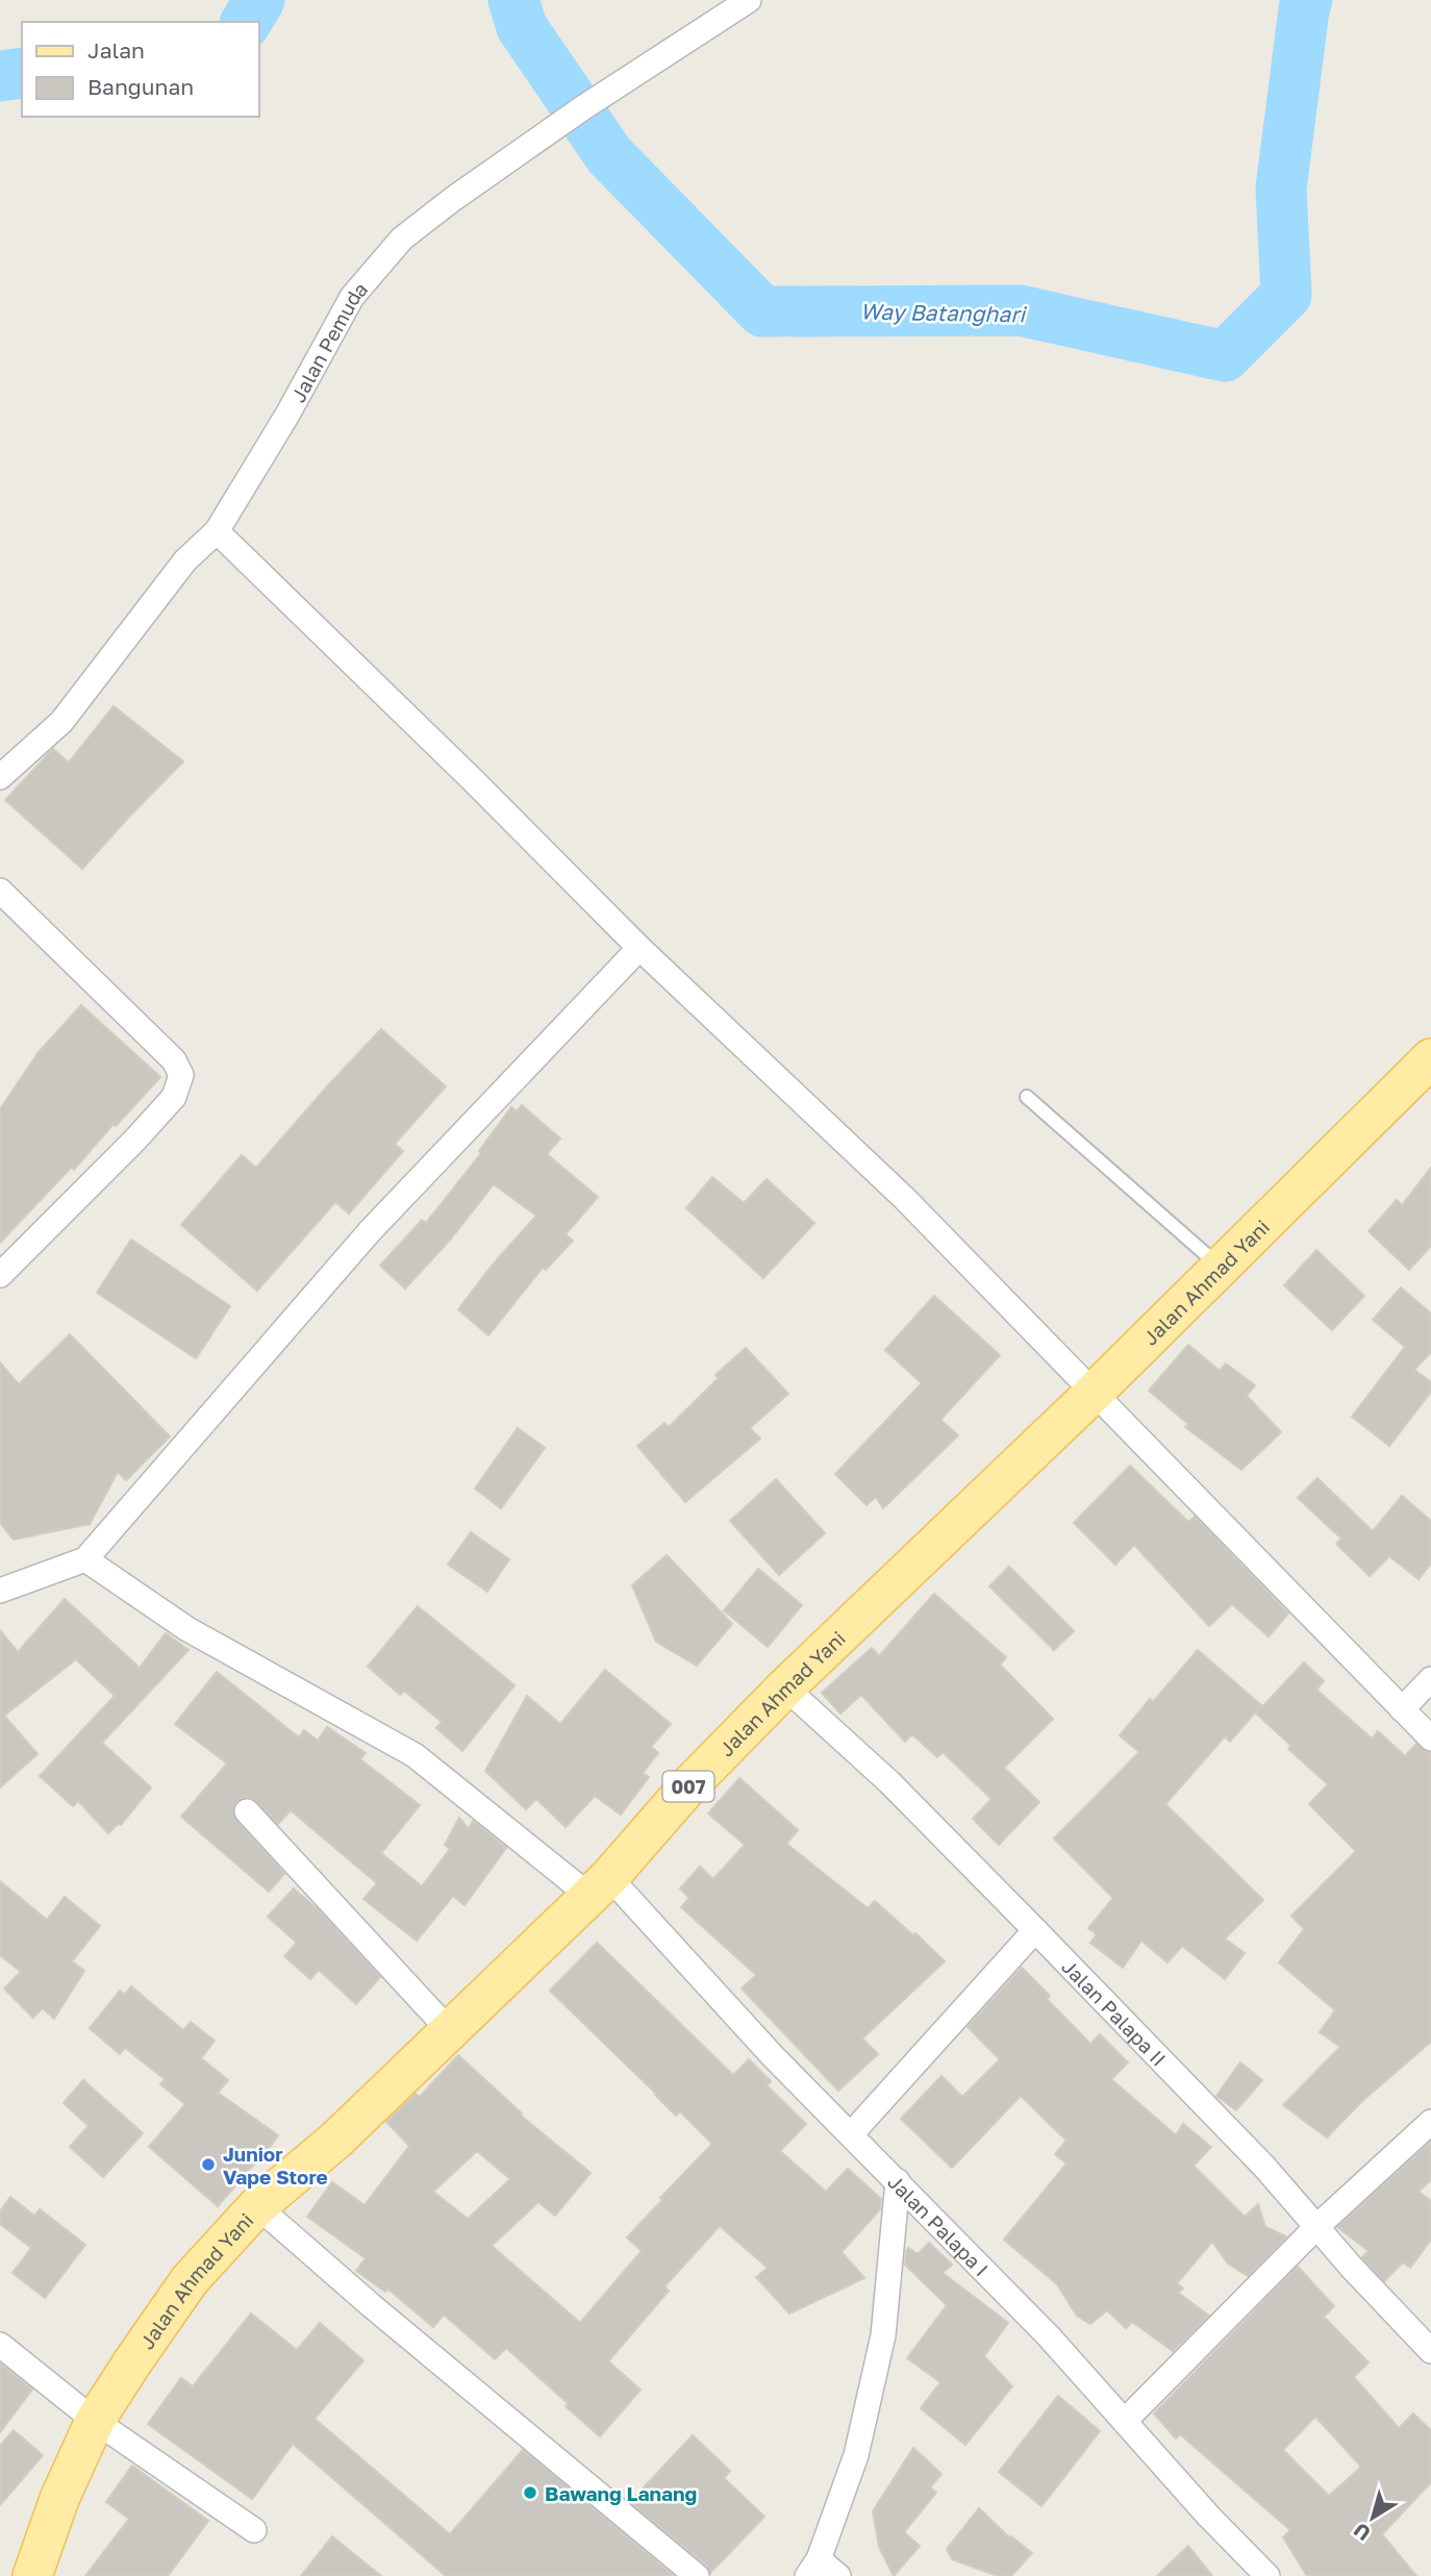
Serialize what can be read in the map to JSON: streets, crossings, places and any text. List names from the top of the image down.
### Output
{
  "streets": {
    "main road": ["Jalan Ahmad Yani", "007"],
    "street": ["Jalan Pemuda", "Jalan Palapa II", "Jalan Palapa I"]
  },
  "crossings": [
    ["Jalan Ahmad Yani", "Jalan Palapa II"],
    ["Jalan Ahmad Yani", "Jalan Palapa I"]
  ],
  "water": ["Way Batanghari"],
  "places": ["Junior Vape Store", "Bawang Lanang"],
  "legend": ["Jalan", "Bangunan"],
  "north": "bottom left"
}
